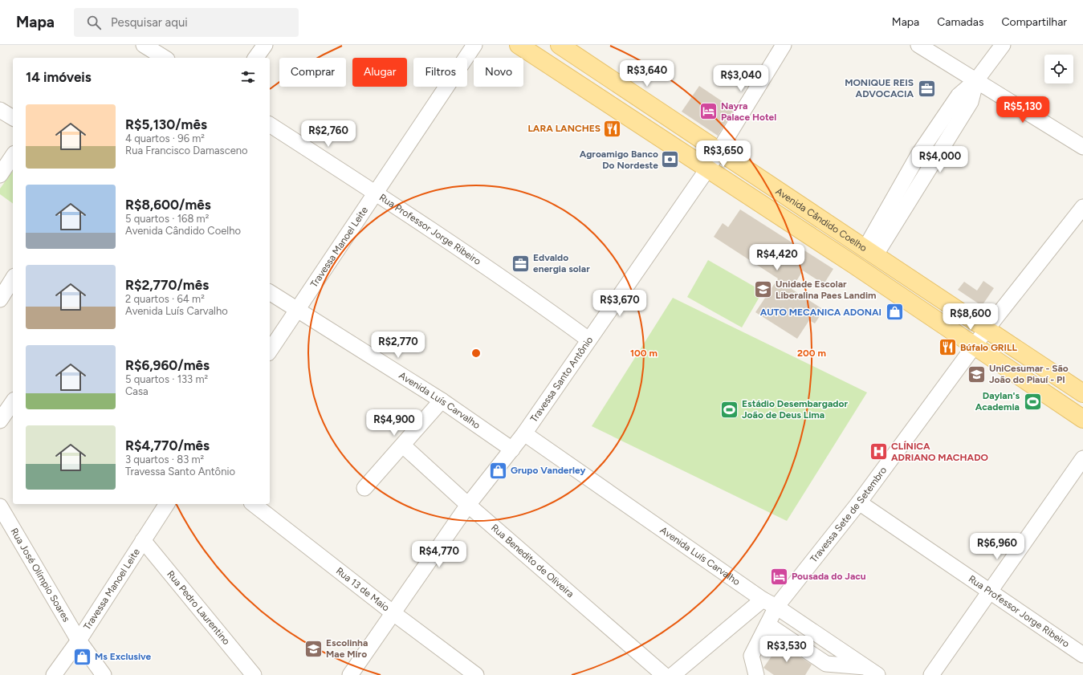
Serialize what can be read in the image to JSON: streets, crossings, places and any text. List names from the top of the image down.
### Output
{
  "streets": {
    "main road": ["Avenida Cândido Coelho"],
    "street": [
      "Rua Professor Jorge Ribeiro",
      "Travessa Manoel Leite",
      "Travessa Santo Antônio",
      "Avenida Luís Carvalho",
      "Travessa Sete de Setembro",
      "Rua Benedito de Oliveira",
      "Rua José Olímpio Soares",
      "Rua 13 de Maio",
      "Rua Pedro Laurentino"
    ]
  },
  "crossings": [
    ["Avenida Cândido Coelho", "Travessa Santo Antônio"],
    ["Avenida Cândido Coelho", "Travessa Sete de Setembro"],
    ["Rua Professor Jorge Ribeiro", "Travessa Manoel Leite"],
    ["Rua Professor Jorge Ribeiro", "Travessa Santo Antônio"],
    ["Rua Professor Jorge Ribeiro", "Travessa Sete de Setembro"],
    ["Travessa Manoel Leite", "Avenida Luís Carvalho"],
    ["Travessa Manoel Leite", "Rua José Olímpio Soares"],
    ["Travessa Manoel Leite", "Rua Pedro Laurentino"],
    ["Travessa Santo Antônio", "Avenida Luís Carvalho"],
    ["Travessa Santo Antônio", "Rua Benedito de Oliveira"],
    ["Travessa Santo Antônio", "Rua 13 de Maio"],
    ["Avenida Luís Carvalho", "Travessa Sete de Setembro"]
  ],
  "places": {
    "office": ["MONIQUE REIS ADVOCACIA", "Edvaldo energia solar"],
    "hotel": ["Nayra Palace Hotel", "Pousada do Jacu"],
    "restaurant": ["LARA LANCHES", "Búfalo GRILL"],
    "bank": ["Agroamigo Banco Do Nordeste"],
    "school or university": ["Unidade Escolar Liberalina Paes Landim", "UniCesumar - São João do Piauí - PI", "Escolinha Mae Miro"],
    "shop": ["AUTO MECANICA ADONAI", "Grupo Vanderley", "Ms Exclusive"],
    "sports": ["Daylan's Academia", "Estádio Desembargador João de Deus Lima"],
    "hospital": ["CLÍNICA ADRIANO MACHADO"]
  },
  "page": {
    "header": "Mapa",
    "search": "Pesquisar aqui",
    "nav": ["Mapa", "Camadas", "Compartilhar"],
    "chip": [
      "Comprar",
      "Alugar",
      "Filtros",
      "Novo"
    ],
    "heading": "14 imóveis",
    "price": [
      "R$3,640",
      "R$3,040",
      "R$5,130",
      "R$2,760",
      "R$3,650",
      "R$4,000",
      "R$4,420",
      "R$3,670",
      "R$8,600",
      "R$2,770",
      "R$4,900",
      "R$6,960",
      "R$4,770",
      "R$3,530"
    ],
    "list": [
      {
        "name": "R$5,130/mês",
        "note": "4 quartos · 96 m² · Rua Francisco Damasceno"
      },
      {
        "name": "R$8,600/mês",
        "note": "5 quartos · 168 m² · Avenida Cândido Coelho"
      },
      {
        "name": "R$2,770/mês",
        "note": "2 quartos · 64 m² · Avenida Luís Carvalho"
      },
      {
        "name": "R$6,960/mês",
        "note": "5 quartos · 133 m² · Casa"
      },
      {
        "name": "R$4,770/mês",
        "note": "3 quartos · 83 m² · Travessa Santo Antônio"
      }
    ]
  },
  "rings": ["100 m", "200 m"]
}
